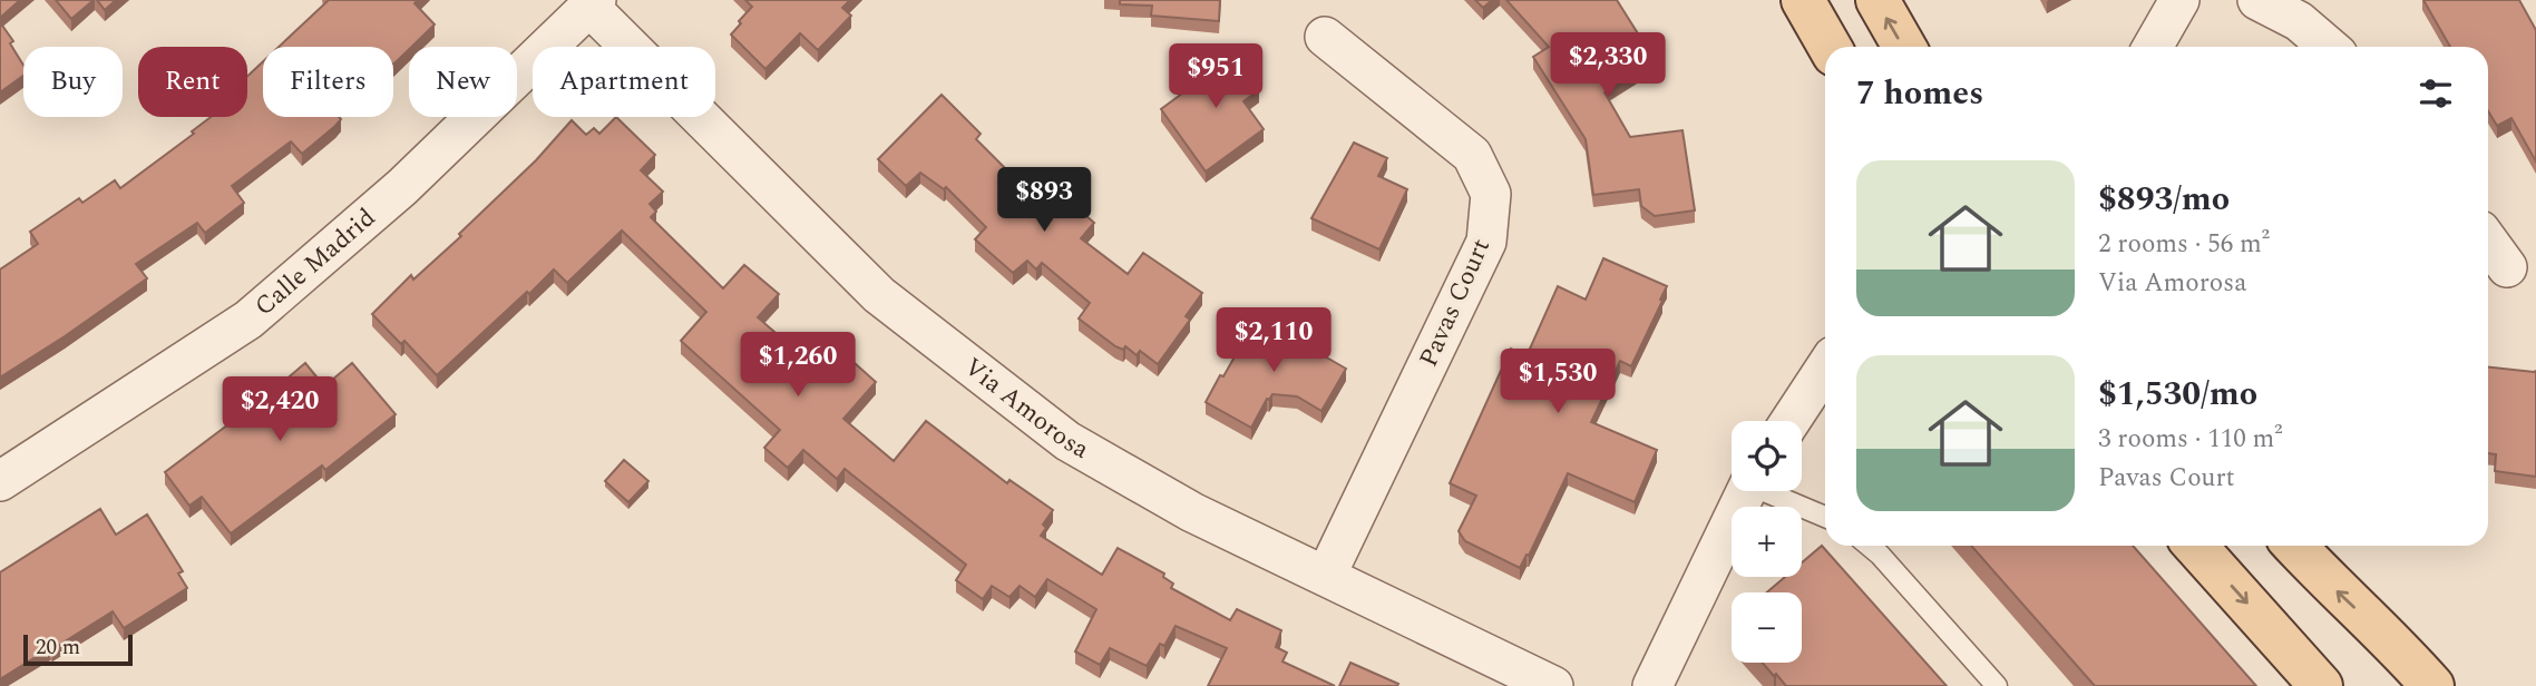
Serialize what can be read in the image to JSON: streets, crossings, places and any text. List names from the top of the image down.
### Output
{
  "streets": {
    "street": ["Calle Madrid", "Pavas Court", "Via Amorosa"]
  },
  "crossings": [
    ["Calle Madrid", "Via Amorosa"],
    ["Pavas Court", "Via Amorosa"]
  ],
  "scale_bar": "20 m",
  "page": {
    "price": [
      "$2,330",
      "$951",
      "$893",
      "$2,110",
      "$1,260",
      "$1,530",
      "$2,420"
    ],
    "chip": [
      "Buy",
      "Rent",
      "Filters",
      "New",
      "Apartment"
    ],
    "heading": "7 homes",
    "list": [
      {
        "name": "$893/mo",
        "note": "2 rooms · 56 m² · Via Amorosa"
      },
      {
        "name": "$1,530/mo",
        "note": "3 rooms · 110 m² · Pavas Court"
      }
    ],
    "map_buttons": ["+", "−"],
    "scale": "20 m"
  }
}
